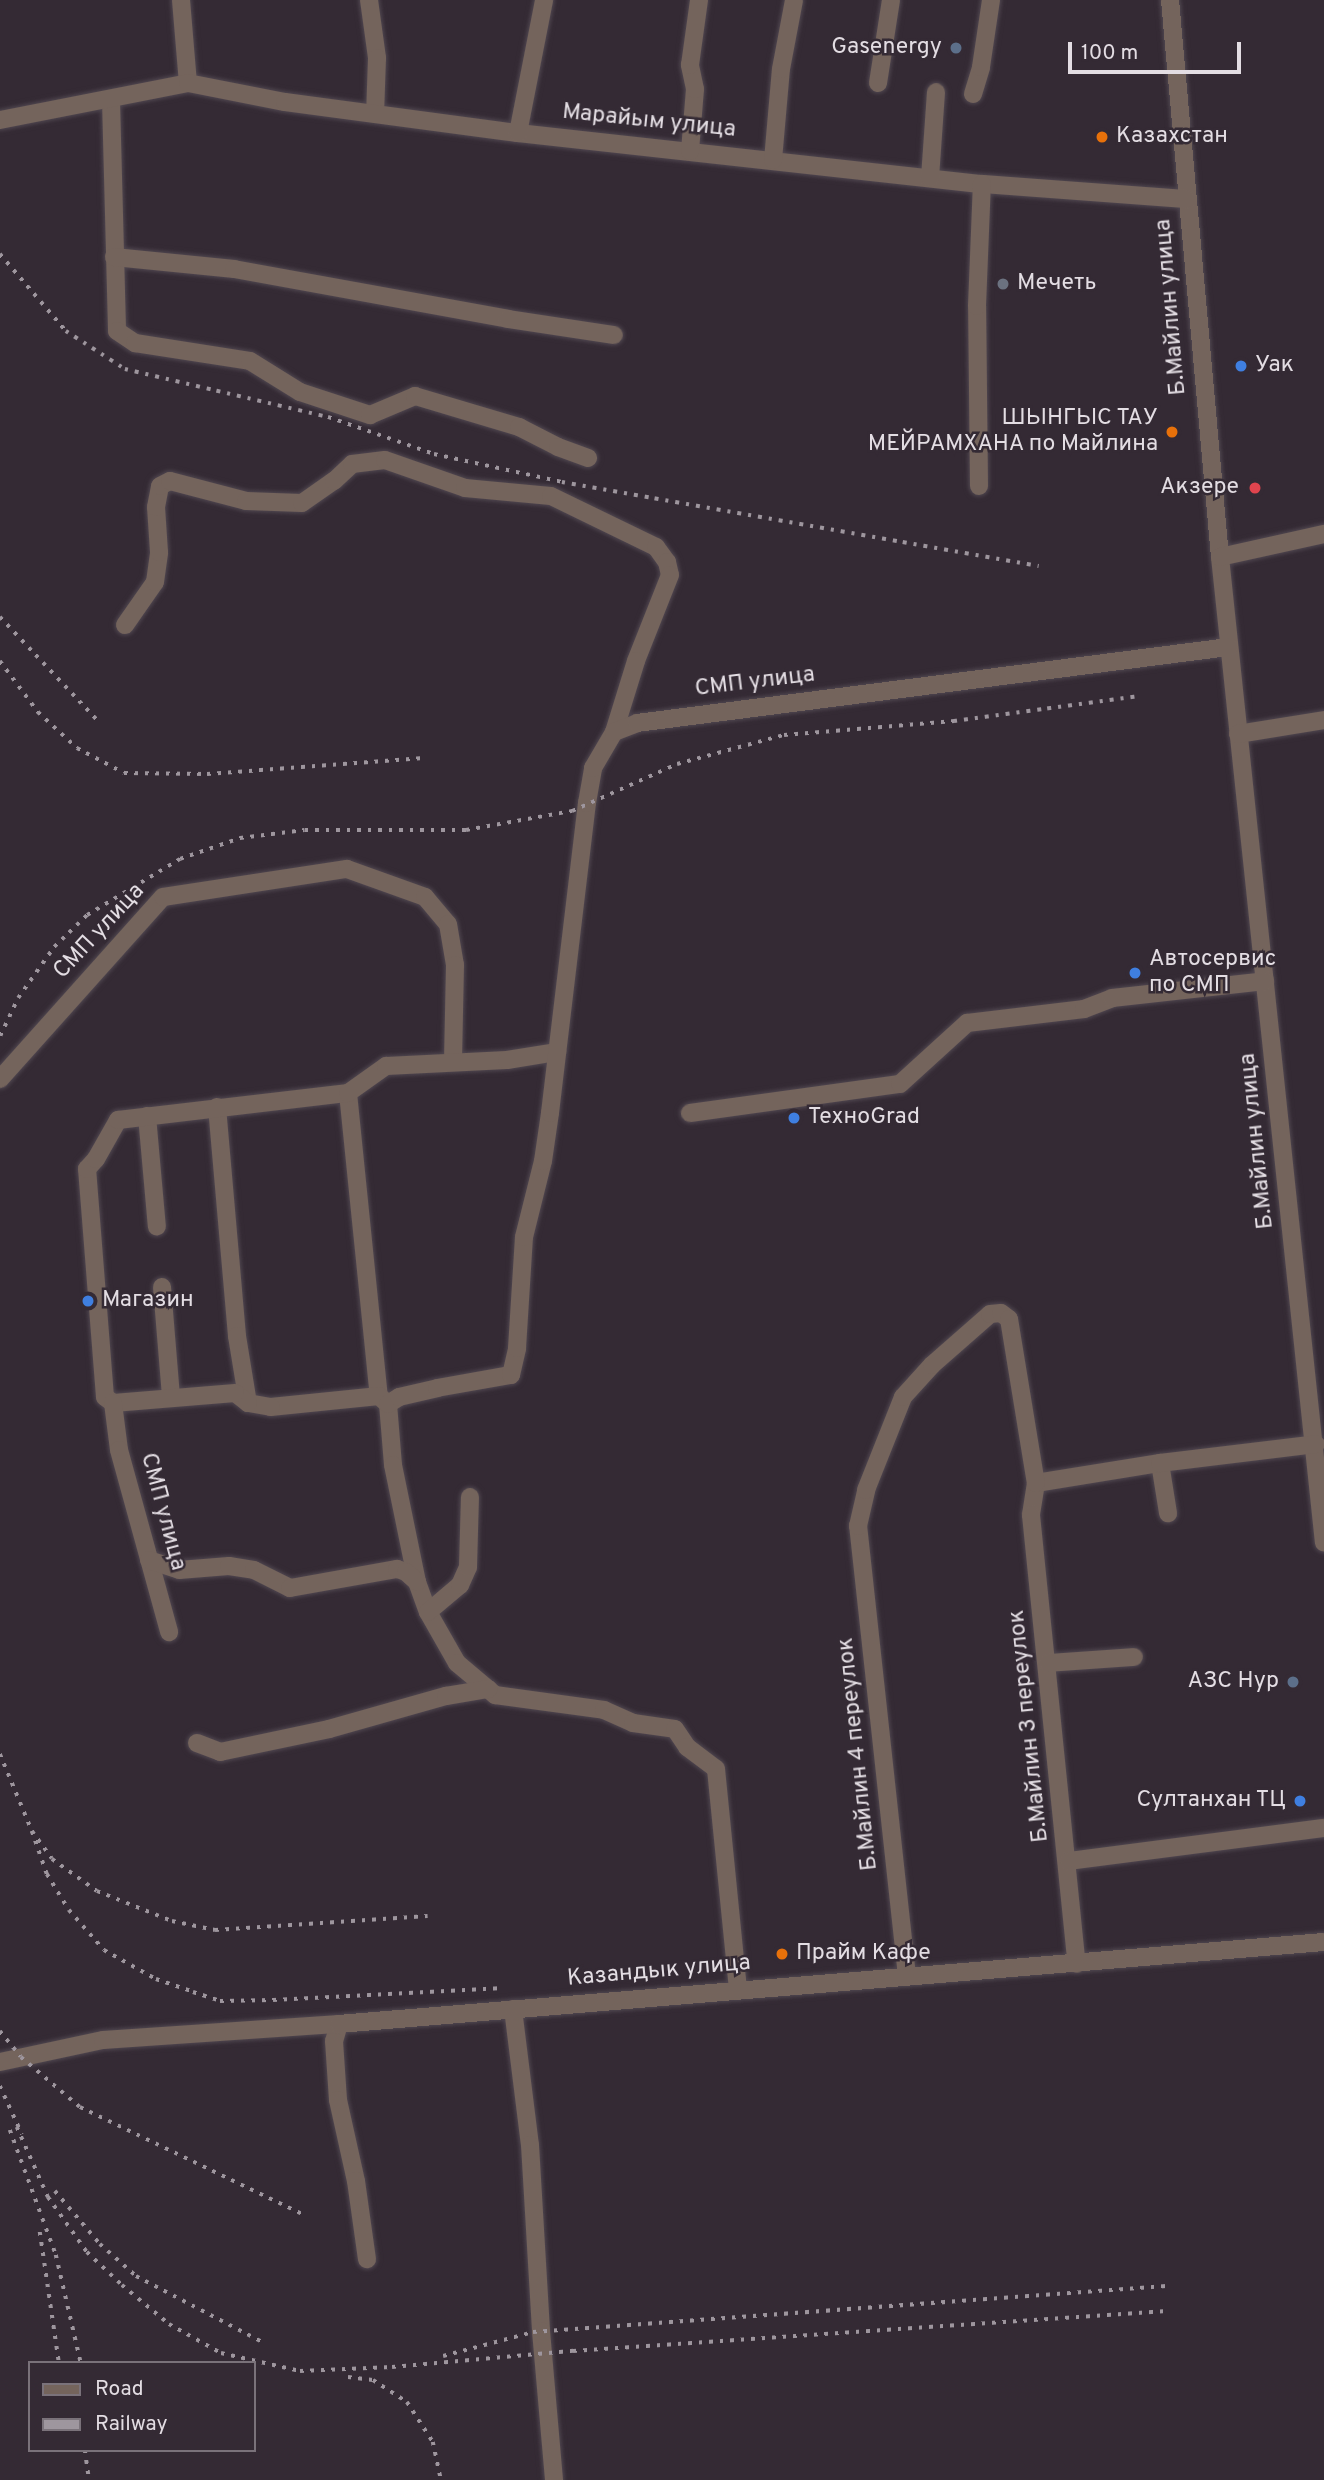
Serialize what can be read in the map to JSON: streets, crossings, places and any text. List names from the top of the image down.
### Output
{
  "streets": {
    "street": [
      "Марайым улица",
      "Б.Майлин улица",
      "СМП улица",
      "Б.Майлин 3 переулок",
      "Б.Майлин 4 переулок",
      "Казандык улица"
    ]
  },
  "crossings": [
    ["Марайым улица", "Б.Майлин улица"],
    ["Б.Майлин улица", "СМП улица"],
    ["Б.Майлин 3 переулок", "Б.Майлин 4 переулок"],
    ["Б.Майлин 3 переулок", "Казандык улица"],
    ["Б.Майлин 4 переулок", "Казандык улица"]
  ],
  "places": [
    "Gasenergy",
    "Казахстан",
    "Мечеть",
    "Уак",
    "ШЫНГЫС ТАУ МЕЙРАМХАНА по Майлина",
    "Акзере",
    "Автосервис по СМП",
    "ТехноGrad",
    "Магазин",
    "АЗС Нур",
    "Султанхан ТЦ",
    "Прайм Кафе"
  ],
  "legend": ["Road", "Railway"],
  "scale_bar": "100 m"
}
